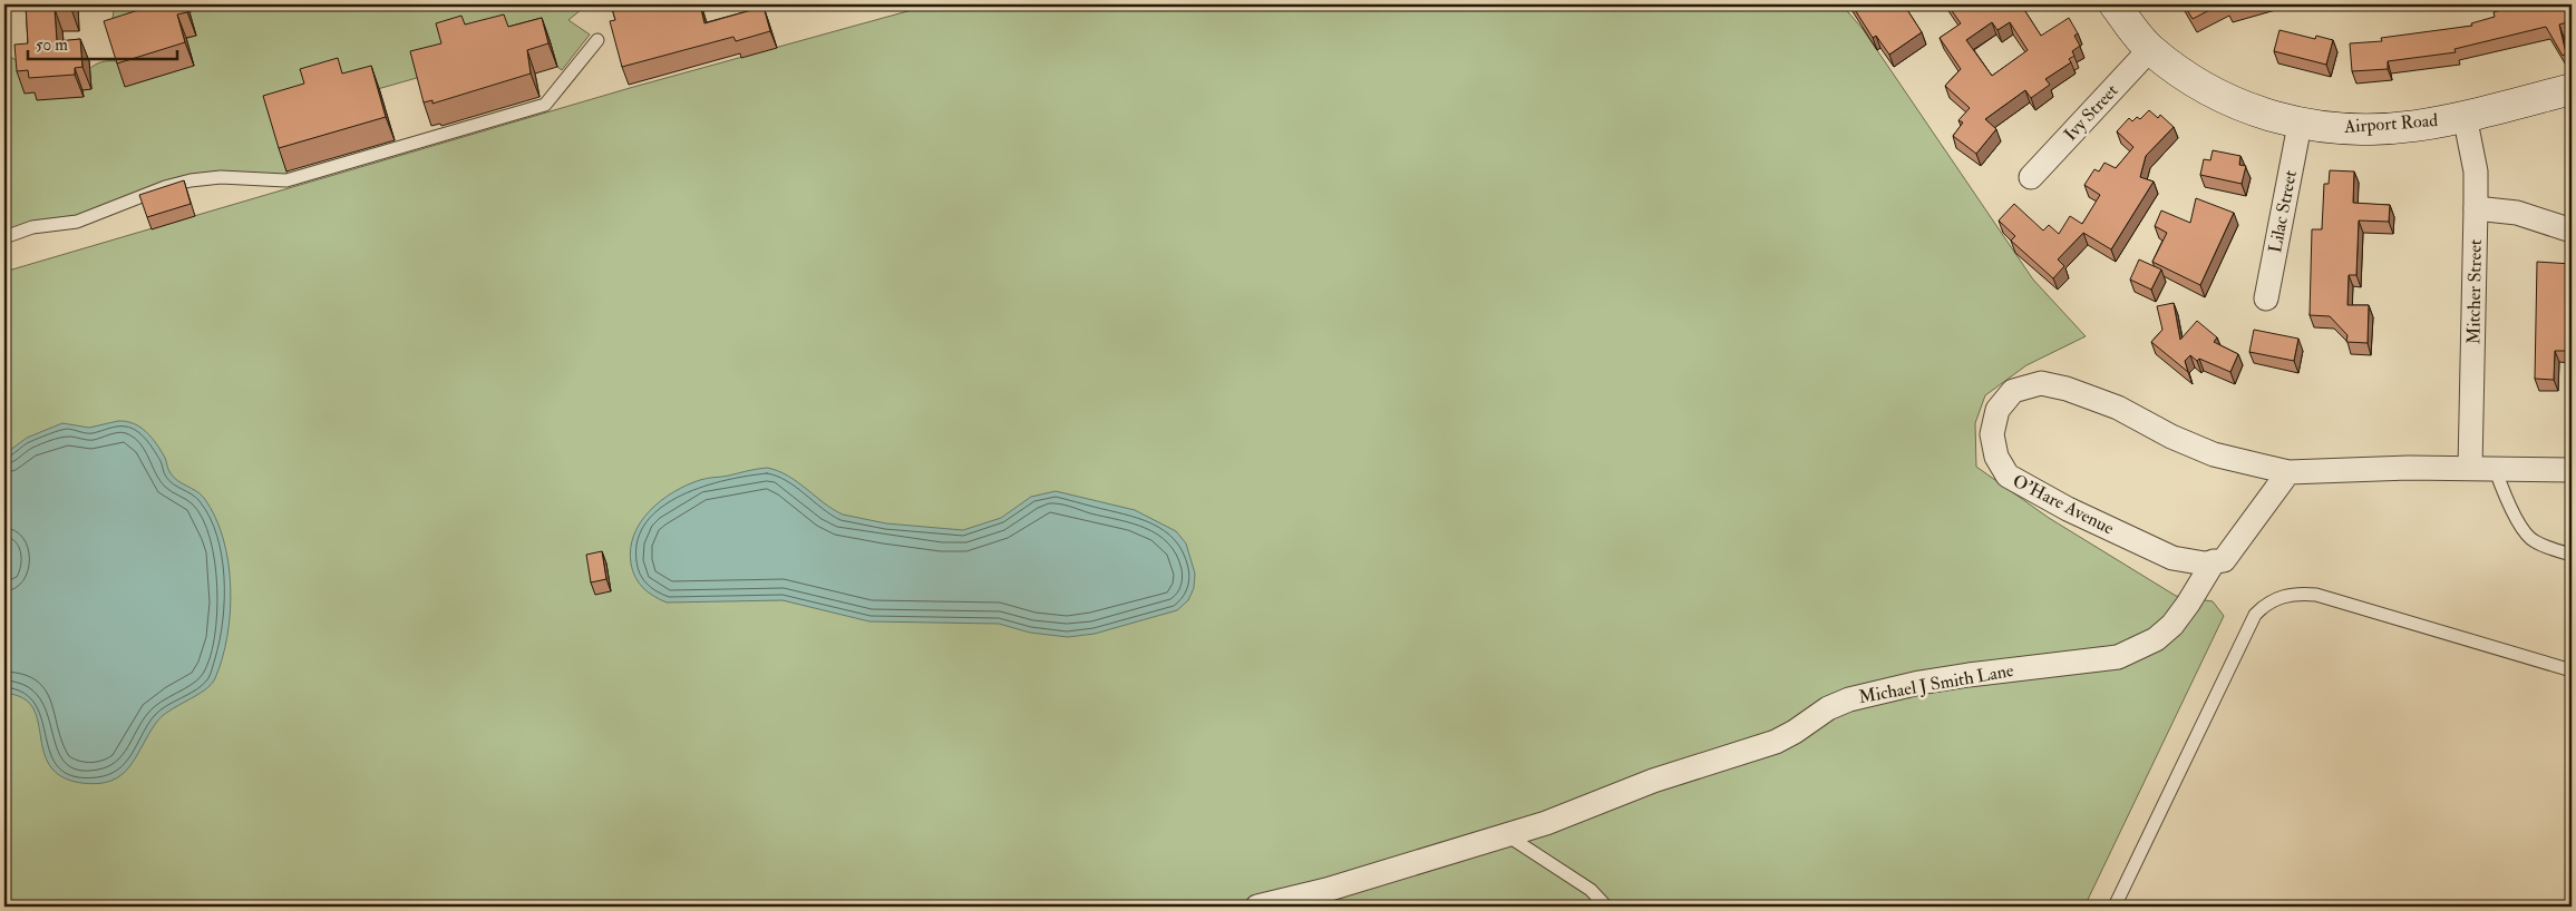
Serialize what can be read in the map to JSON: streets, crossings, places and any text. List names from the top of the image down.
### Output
{
  "streets": {
    "street": [
      "Ivy Street",
      "Airport Road",
      "Lilac Street",
      "Mitcher Street",
      "O'Hare Avenue",
      "Michael J Smith Lane"
    ]
  },
  "crossings": [
    ["Ivy Street", "Airport Road"],
    ["Airport Road", "Lilac Street"],
    ["Airport Road", "Mitcher Street"],
    ["Mitcher Street", "O'Hare Avenue"],
    ["O'Hare Avenue", "Michael J Smith Lane"]
  ],
  "scale_bar": "50 m"
}
